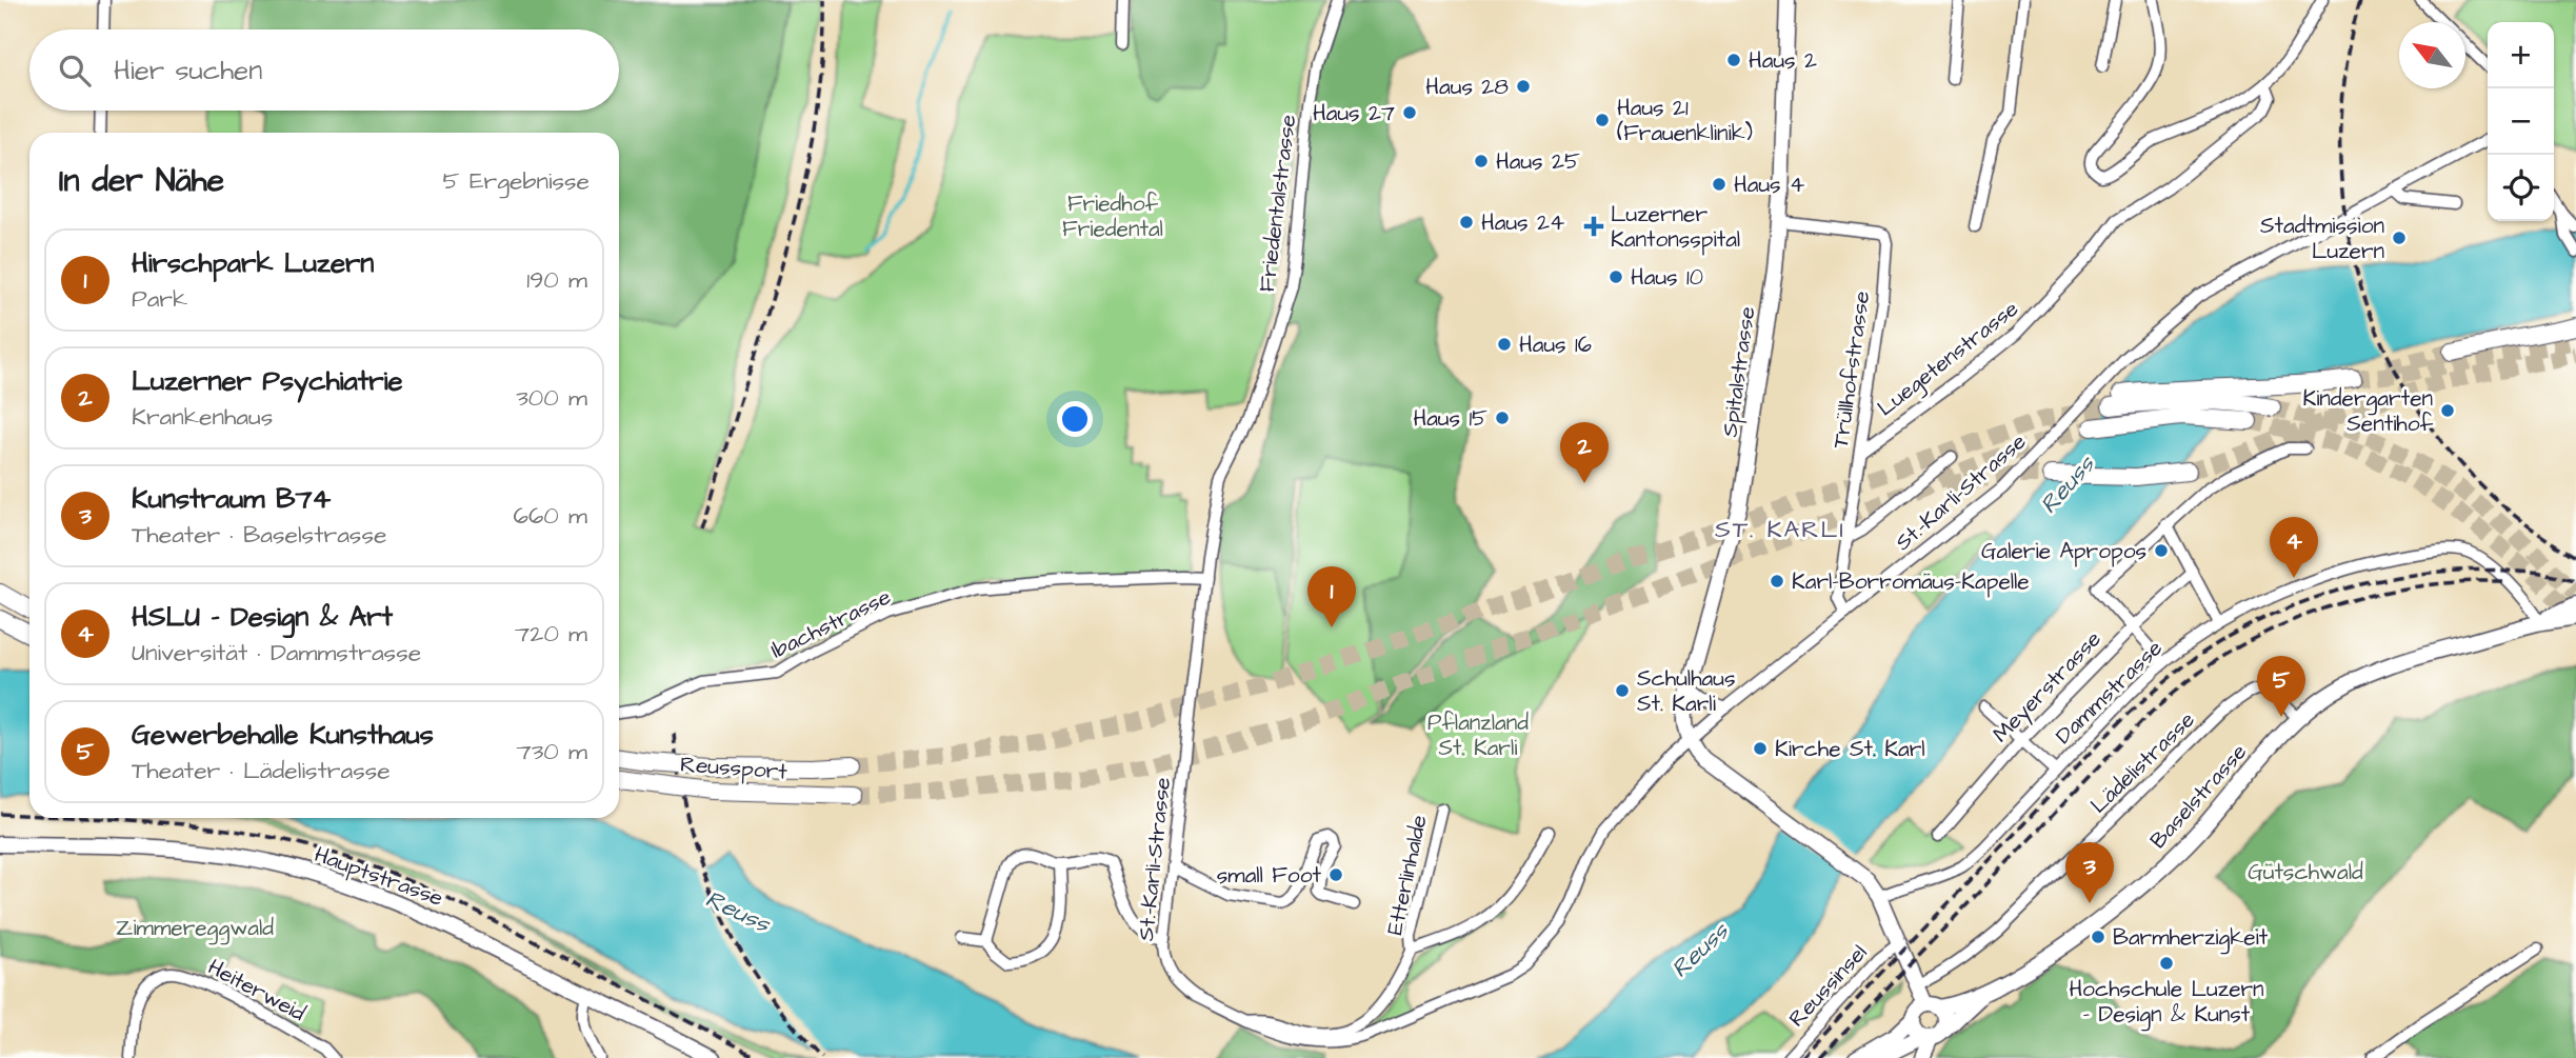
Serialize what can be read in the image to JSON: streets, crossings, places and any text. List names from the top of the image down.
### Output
{
  "streets": {
    "highway": ["Reussport"],
    "main road": ["Spitalstrasse", "Baselstrasse", "Hauptstrasse"],
    "street": [
      "Friedentalstrasse",
      "Luegetenstrasse",
      "Trüllhofstrasse",
      "St.-Karli-Strasse",
      "Ibachstrasse",
      "Meyerstrasse",
      "Dammstrasse",
      "Lädelistrasse",
      "Etterlinhalde",
      "Reussinsel",
      "Heiterweid"
    ]
  },
  "crossings": [
    ["Friedentalstrasse", "St.-Karli-Strasse"],
    ["Friedentalstrasse", "Ibachstrasse"],
    ["Luegetenstrasse", "Trüllhofstrasse"],
    ["Trüllhofstrasse", "Spitalstrasse"],
    ["Trüllhofstrasse", "St.-Karli-Strasse"],
    ["Spitalstrasse", "St.-Karli-Strasse"],
    ["St.-Karli-Strasse", "Ibachstrasse"],
    ["St.-Karli-Strasse", "Etterlinhalde"],
    ["Dammstrasse", "Baselstrasse"],
    ["Lädelistrasse", "Baselstrasse"]
  ],
  "districts": ["ST. KARLI"],
  "water": ["Reuss"],
  "parks": [
    "Friedhof Friedental",
    "Pflanzland St. Karli",
    "Gütschwald",
    "Zimmereggwald"
  ],
  "places": {
    "other": [
      "Haus 2",
      "Haus 28",
      "Haus 27",
      "Haus 21 (Frauenklinik)",
      "Haus 25",
      "Haus 4",
      "Haus 24",
      "Stadtmission Luzern",
      "Haus 10",
      "Haus 16",
      "Kindergarten Sentihof",
      "Haus 15",
      "Galerie Apropos",
      "Karl-Borromäus-Kapelle",
      "Schulhaus St. Karli",
      "Kirche St. Karl",
      "small Foot",
      "Barmherzigkeit",
      "Hochschule Luzern – Design & Kunst"
    ],
    "health": ["Luzerner Kantonsspital"]
  },
  "north": "top left",
  "page": {
    "map_buttons": ["+", "−"],
    "search": "Hier suchen",
    "heading": ["In der Nähe", "5 Ergebnisse"],
    "list": [
      {
        "mark": "1",
        "name": "Hirschpark Luzern",
        "note": "Park",
        "value": "190 m"
      },
      {
        "mark": "2",
        "name": "Luzerner Psychiatrie",
        "note": "Krankenhaus",
        "value": "300 m"
      },
      {
        "mark": "3",
        "name": "Kunstraum B74",
        "note": "Theater · Baselstrasse",
        "value": "660 m"
      },
      {
        "mark": "4",
        "name": "HSLU - Design & Art",
        "note": "Universität · Dammstrasse",
        "value": "720 m"
      },
      {
        "mark": "5",
        "name": "Gewerbehalle Kunsthaus",
        "note": "Theater · Lädelistrasse",
        "value": "730 m"
      }
    ],
    "pins": [
      "2",
      "4",
      "1",
      "5",
      "3"
    ]
  }
}
